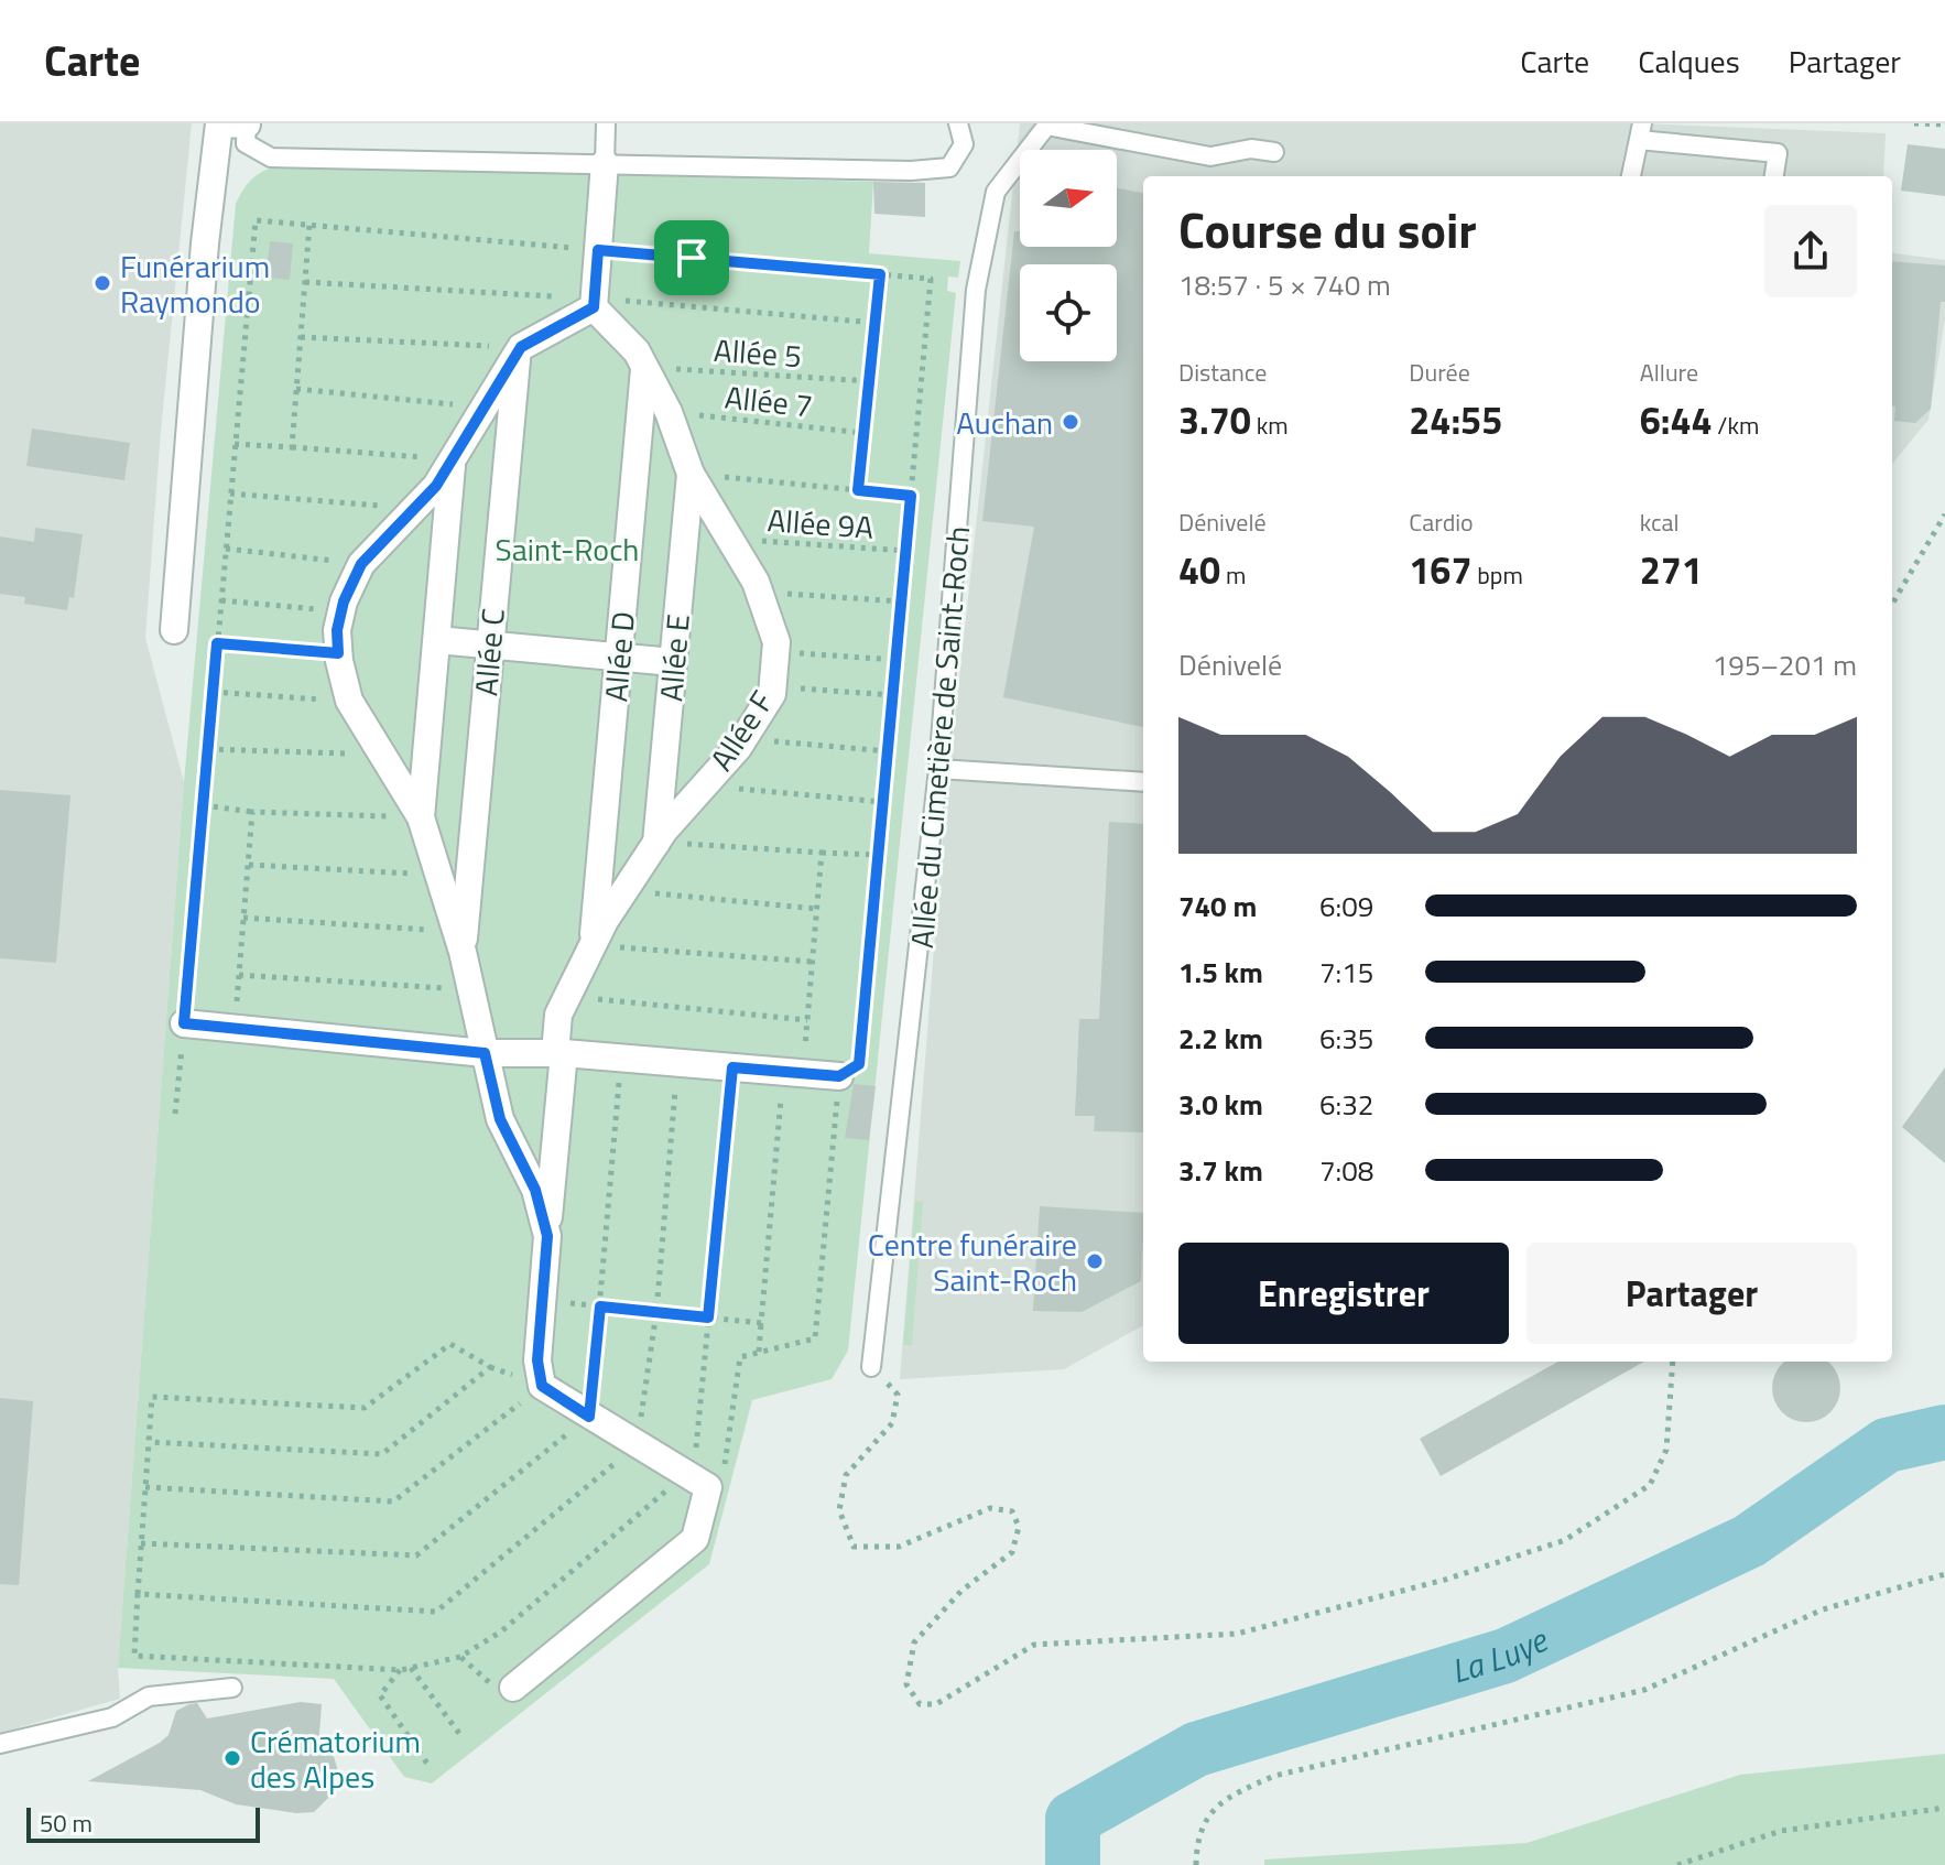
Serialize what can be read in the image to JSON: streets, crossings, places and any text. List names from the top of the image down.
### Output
{
  "streets": {
    "street": [
      "Allée C",
      "Allée D",
      "Allée E",
      "Allée F"
    ],
    "lane": ["Allée du Cimetière de Saint-Roch"],
    "path": ["Allée 5", "Allée 7", "Allée 9A"]
  },
  "crossings": [
    ["Allée 5", "Allée D"],
    ["Allée 5", "Allée F"],
    ["Allée 7", "Allée F"],
    ["Allée 9A", "Allée F"],
    ["Allée D", "Allée F"],
    ["Allée E", "Allée F"]
  ],
  "water": ["La Luye"],
  "parks": ["Saint-Roch"],
  "places": [
    "Funérarium Raymondo",
    "Auchan",
    "Centre funéraire Saint-Roch",
    "Crématorium des Alpes"
  ],
  "scale_bar": "50 m",
  "north": "right",
  "page": {
    "header": "Carte",
    "nav": ["Carte", "Calques", "Partager"],
    "heading": ["Course du soir", "18:57 · 5 × 740 m"],
    "stats": [
      ["Distance", "3.70 km"],
      ["Durée", "24:55"],
      ["Allure", "6:44 /km"],
      ["Dénivelé", "40 m"],
      ["Cardio", "167 bpm"],
      ["kcal", "271"]
    ],
    "chart": ["Dénivelé", "195–201 m"],
    "list": [
      {
        "name": "740 m",
        "note": "6:09"
      },
      {
        "name": "1.5 km",
        "note": "7:15"
      },
      {
        "name": "2.2 km",
        "note": "6:35"
      },
      {
        "name": "3.0 km",
        "note": "6:32"
      },
      {
        "name": "3.7 km",
        "note": "7:08"
      }
    ],
    "buttons": ["Enregistrer", "Partager"],
    "scale": "50 m"
  }
}
